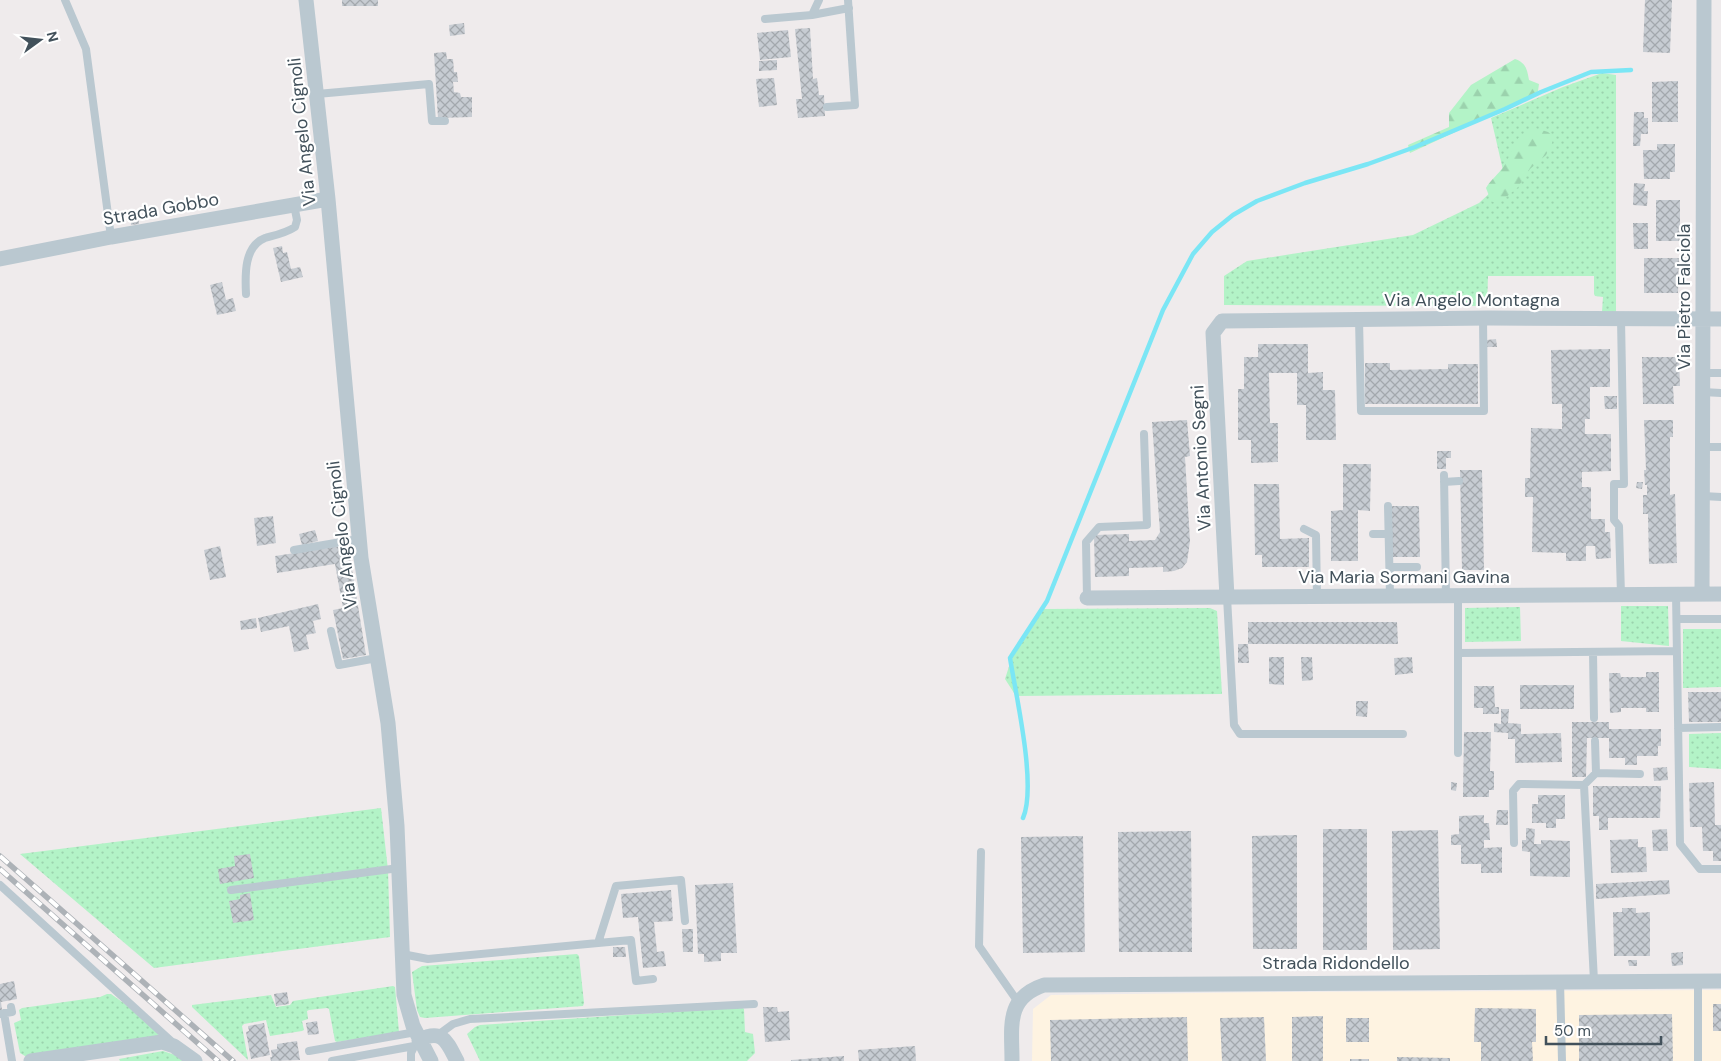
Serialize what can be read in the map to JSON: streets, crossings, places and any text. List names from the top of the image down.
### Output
{
  "streets": {
    "street": [
      "Via Angelo Cignoli",
      "Strada Gobbo",
      "Via Pietro Falciola",
      "Via Angelo Montagna",
      "Via Antonio Segni",
      "Via Maria Sormani Gavina",
      "Strada Ridondello"
    ]
  },
  "crossings": [
    ["Via Angelo Cignoli", "Strada Gobbo"],
    ["Via Pietro Falciola", "Via Angelo Montagna"],
    ["Via Pietro Falciola", "Via Maria Sormani Gavina"],
    ["Via Angelo Montagna", "Via Antonio Segni"],
    ["Via Antonio Segni", "Via Maria Sormani Gavina"]
  ],
  "scale_bar": "50 m",
  "north": "right"
}
